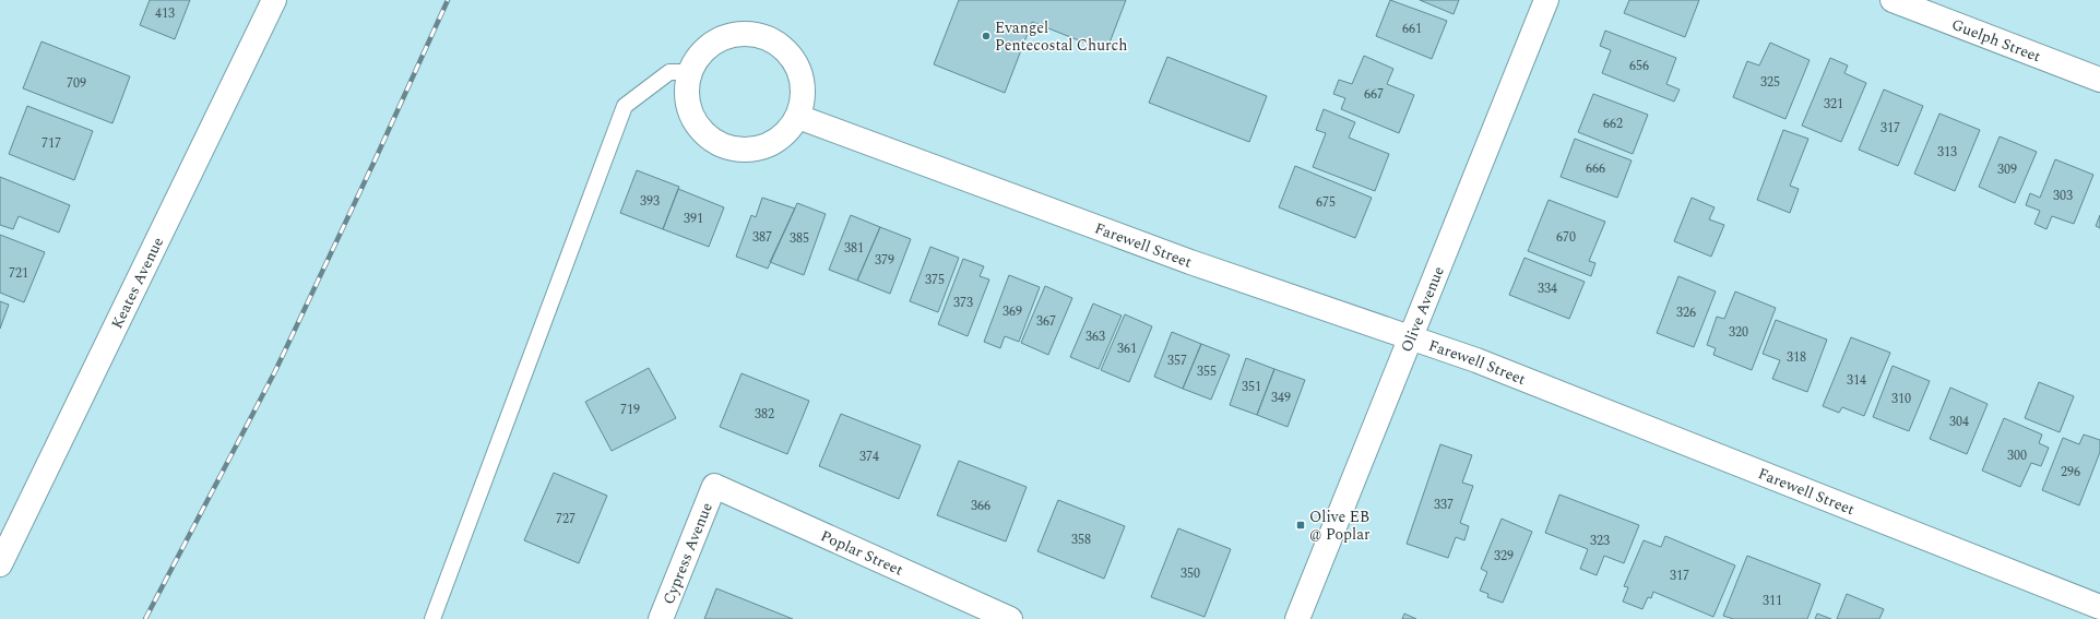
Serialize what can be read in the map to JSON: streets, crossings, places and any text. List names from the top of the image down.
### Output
{
  "streets": {
    "street": [
      "Guelph Street",
      "Farewell Street",
      "Keates Avenue",
      "Olive Avenue",
      "Cypress Avenue",
      "Poplar Street"
    ]
  },
  "crossings": [
    ["Farewell Street", "Olive Avenue"],
    ["Cypress Avenue", "Poplar Street"]
  ],
  "places": {
    "other": ["Evangel Pentecostal Church"],
    "transit": ["Olive EB @ Poplar"]
  },
  "house_numbers": [
    "413",
    "661",
    "656",
    "325",
    "709",
    "667",
    "321",
    "662",
    "317",
    "717",
    "313",
    "666",
    "309",
    "303",
    "393",
    "675",
    "391",
    "387",
    "670",
    "385",
    "381",
    "379",
    "721",
    "375",
    "334",
    "373",
    "369",
    "326",
    "367",
    "320",
    "363",
    "361",
    "318",
    "357",
    "355",
    "314",
    "351",
    "349",
    "310",
    "719",
    "382",
    "304",
    "300",
    "374",
    "296",
    "337",
    "366",
    "727",
    "358",
    "323",
    "329",
    "350",
    "317",
    "311"
  ]
}
